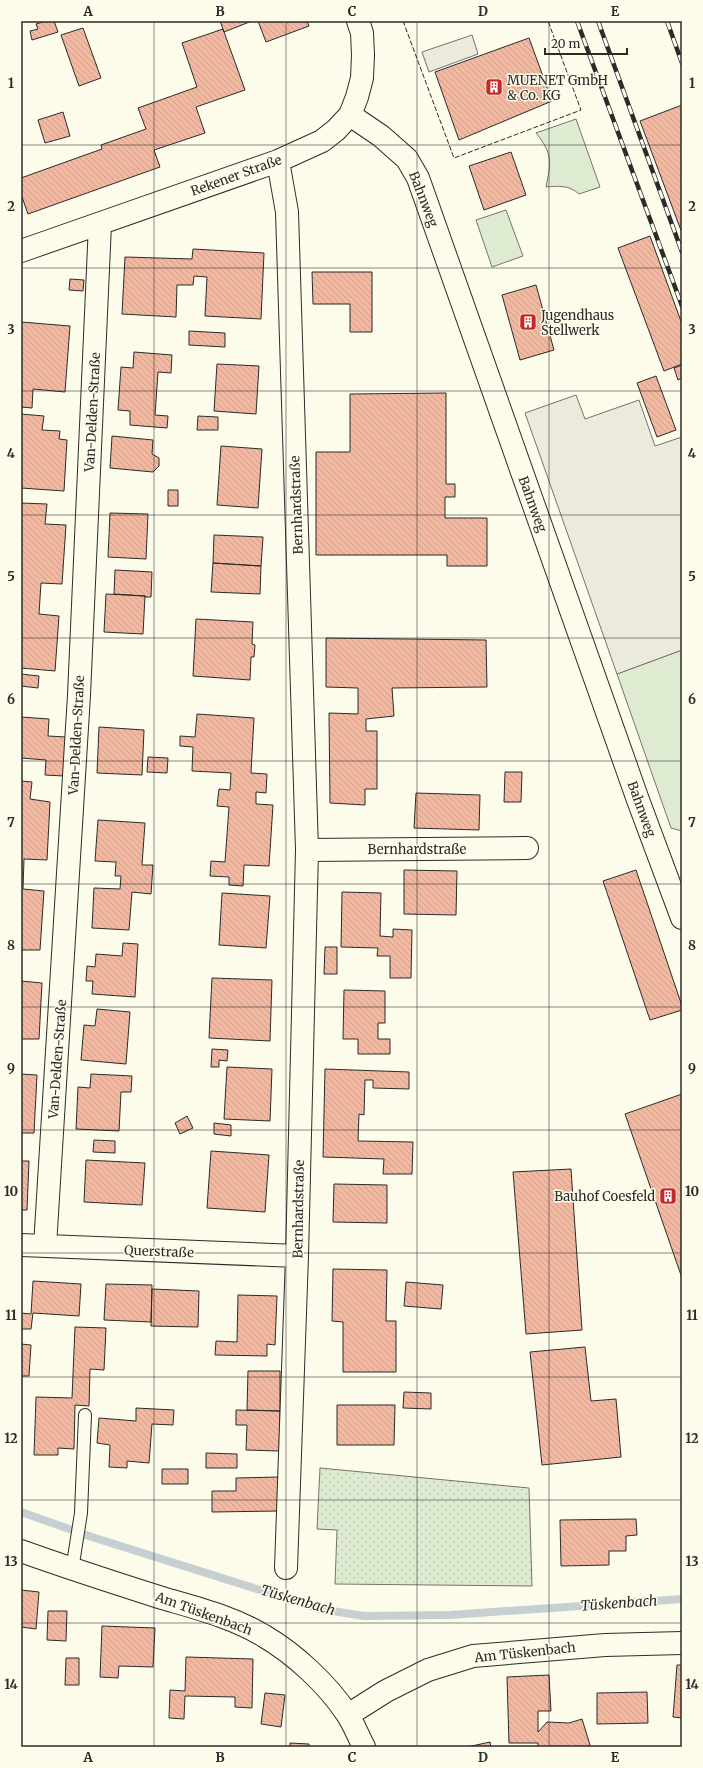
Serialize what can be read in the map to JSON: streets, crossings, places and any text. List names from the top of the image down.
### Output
{
  "streets": {
    "street": [
      "Rekener Straße",
      "Bahnweg",
      "Van-Delden-Straße",
      "Bernhardstraße",
      "Querstraße",
      "Am Tüskenbach"
    ]
  },
  "crossings": [
    ["Rekener Straße", "Bahnweg"],
    ["Rekener Straße", "Van-Delden-Straße"],
    ["Rekener Straße", "Bernhardstraße"],
    ["Van-Delden-Straße", "Querstraße"],
    ["Bernhardstraße", "Querstraße"]
  ],
  "water": ["Tüskenbach"],
  "places": {
    "building": ["MUENET GmbH & Co. KG", "Jugendhaus Stellwerk", "Bauhof Coesfeld"]
  },
  "scale_bar": "20 m",
  "grid": {
    "columns": [
      "A",
      "B",
      "C",
      "D",
      "E"
    ],
    "rows": [
      "1",
      "2",
      "3",
      "4",
      "5",
      "6",
      "7",
      "8",
      "9",
      "10",
      "11",
      "12",
      "13",
      "14"
    ]
  }
}
